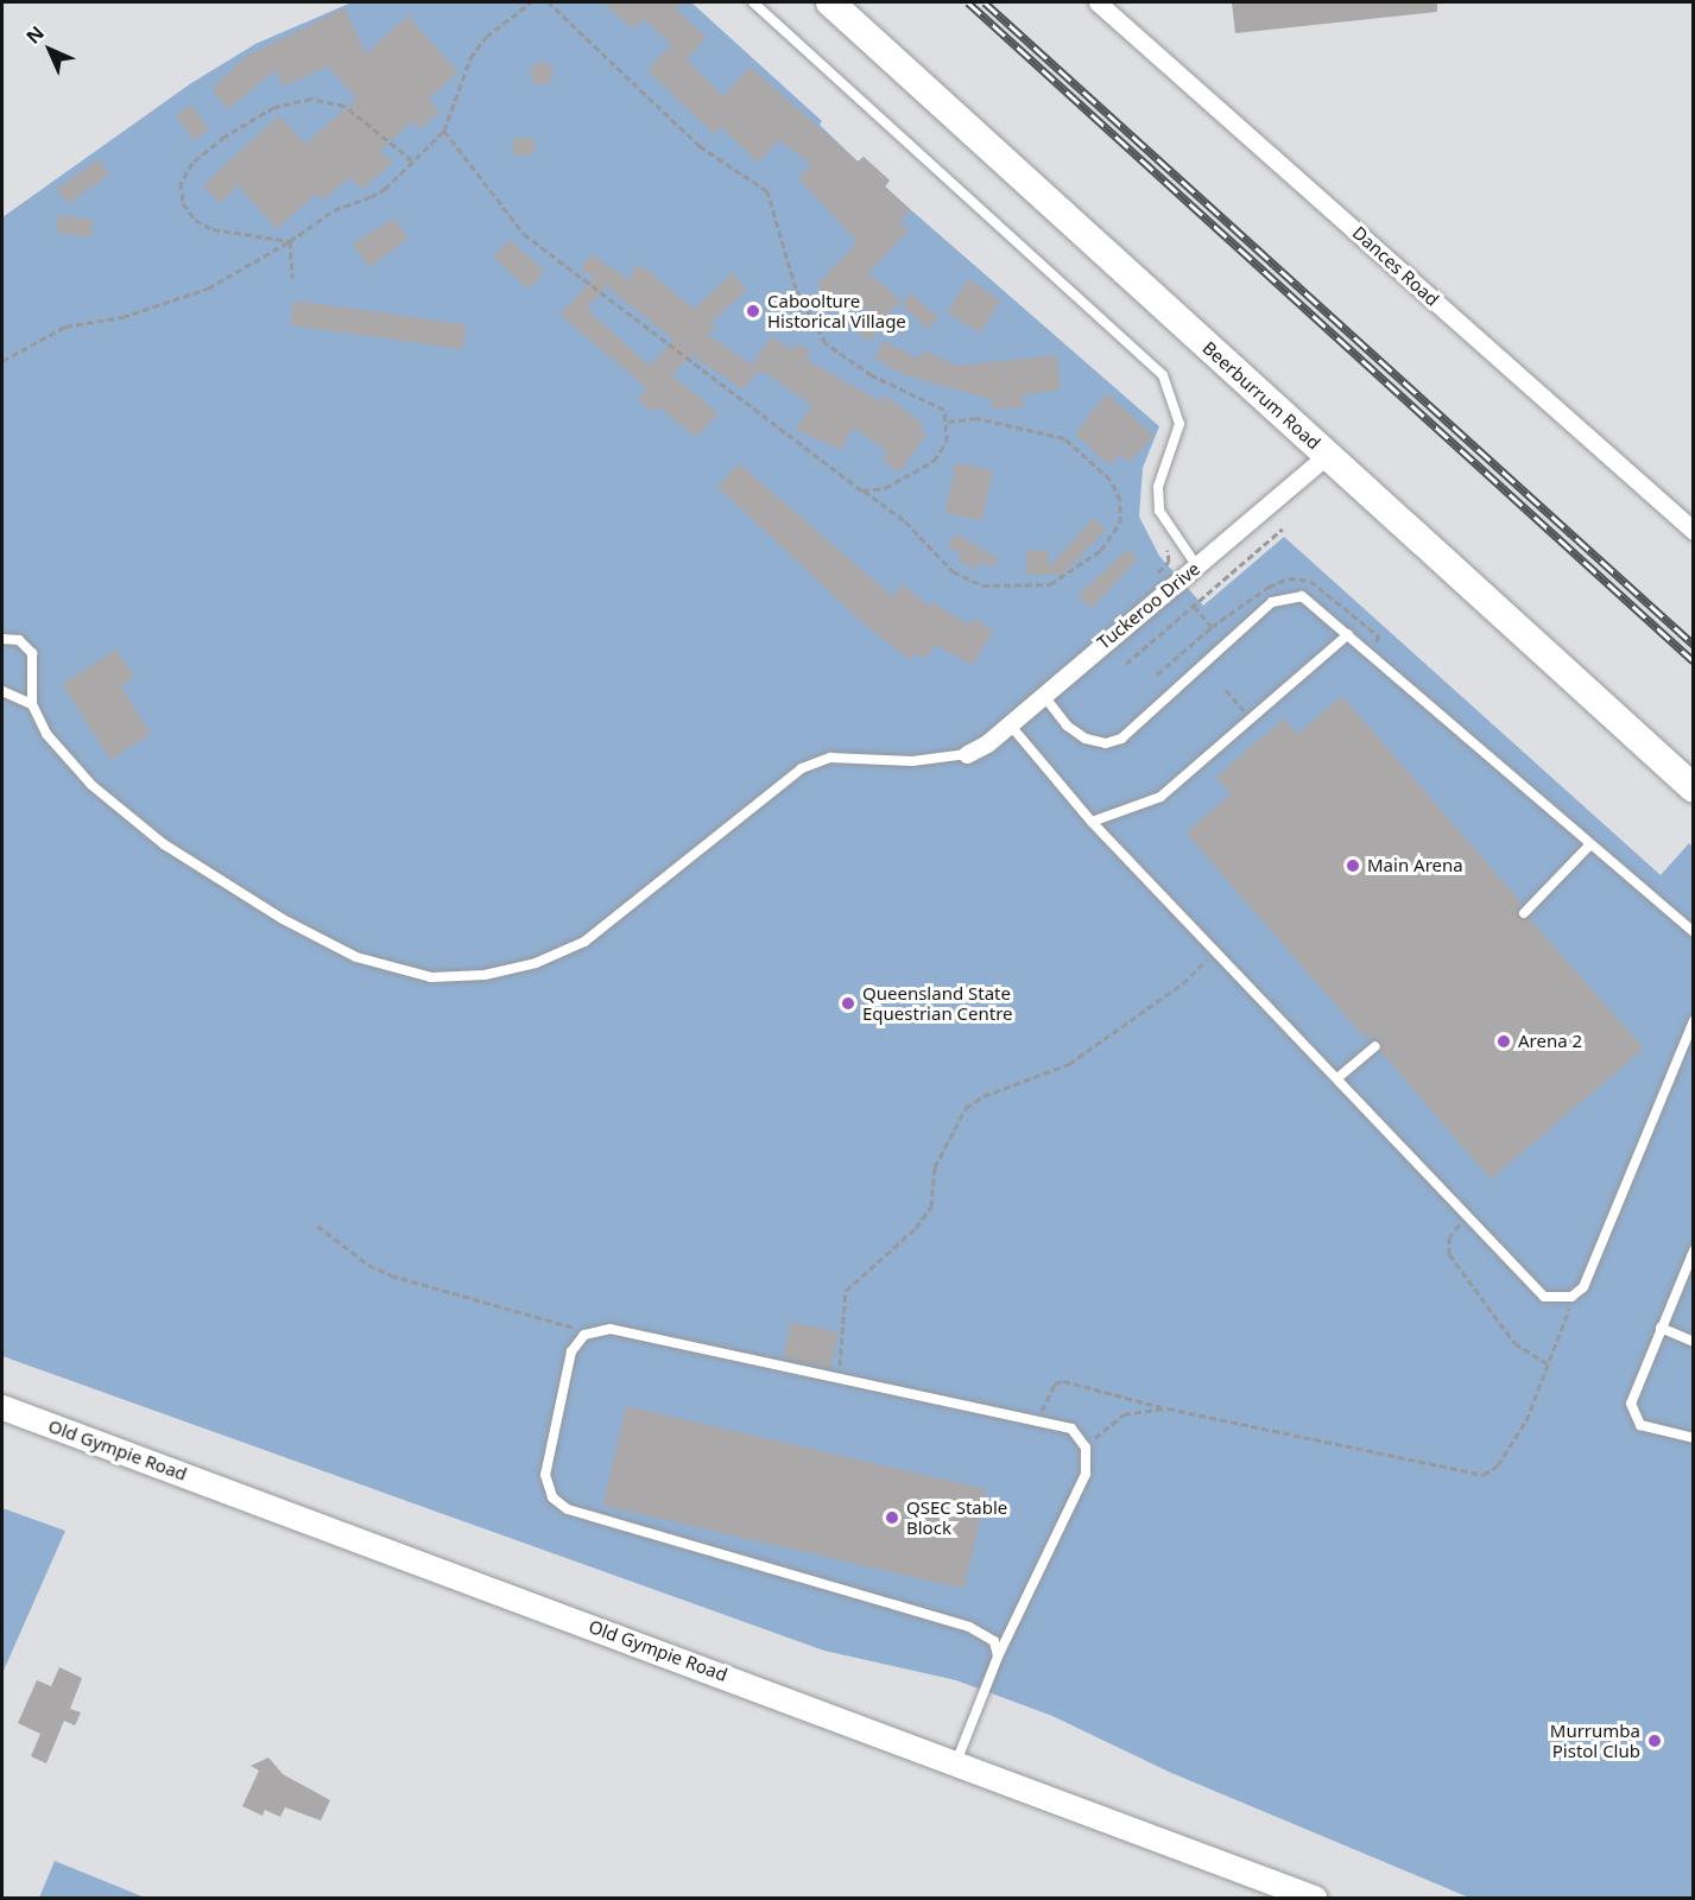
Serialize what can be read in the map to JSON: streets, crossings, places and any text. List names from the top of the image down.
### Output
{
  "streets": {
    "main road": ["Beerburrum Road", "Old Gympie Road"],
    "street": ["Dances Road", "Tuckeroo Drive"]
  },
  "crossings": [
    ["Beerburrum Road", "Tuckeroo Drive"]
  ],
  "places": [
    "Caboolture Historical Village",
    "Main Arena",
    "Queensland State Equestrian Centre",
    "Arena 2",
    "QSEC Stable Block",
    "Murrumba Pistol Club"
  ],
  "north": "top left"
}
